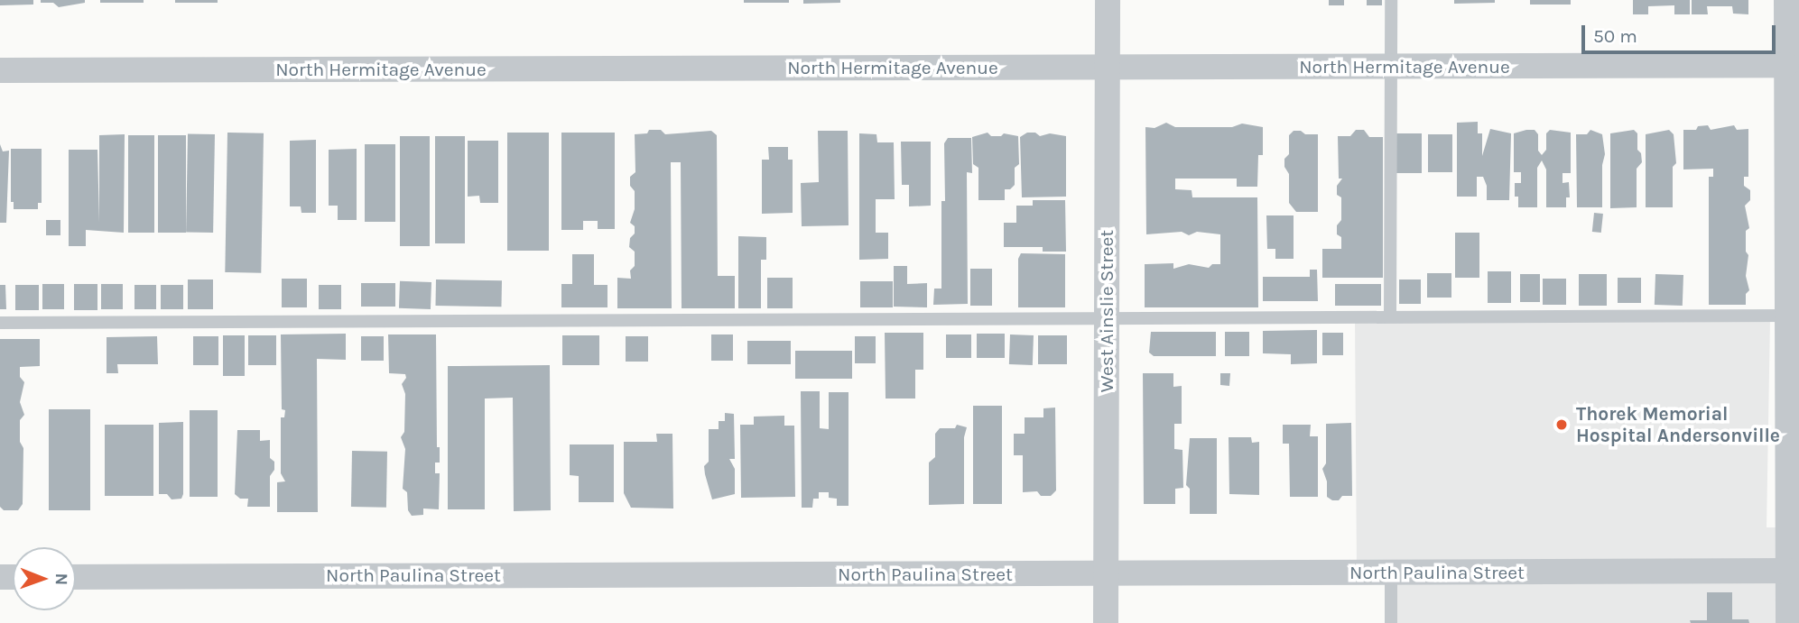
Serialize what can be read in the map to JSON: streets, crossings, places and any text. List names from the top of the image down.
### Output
{
  "streets": {
    "street": ["North Hermitage Avenue", "West Ainslie Street", "North Paulina Street"]
  },
  "crossings": [
    ["North Hermitage Avenue", "West Ainslie Street"],
    ["West Ainslie Street", "North Paulina Street"]
  ],
  "places": ["Thorek Memorial Hospital Andersonville"],
  "scale_bar": "50 m",
  "north": "right"
}
